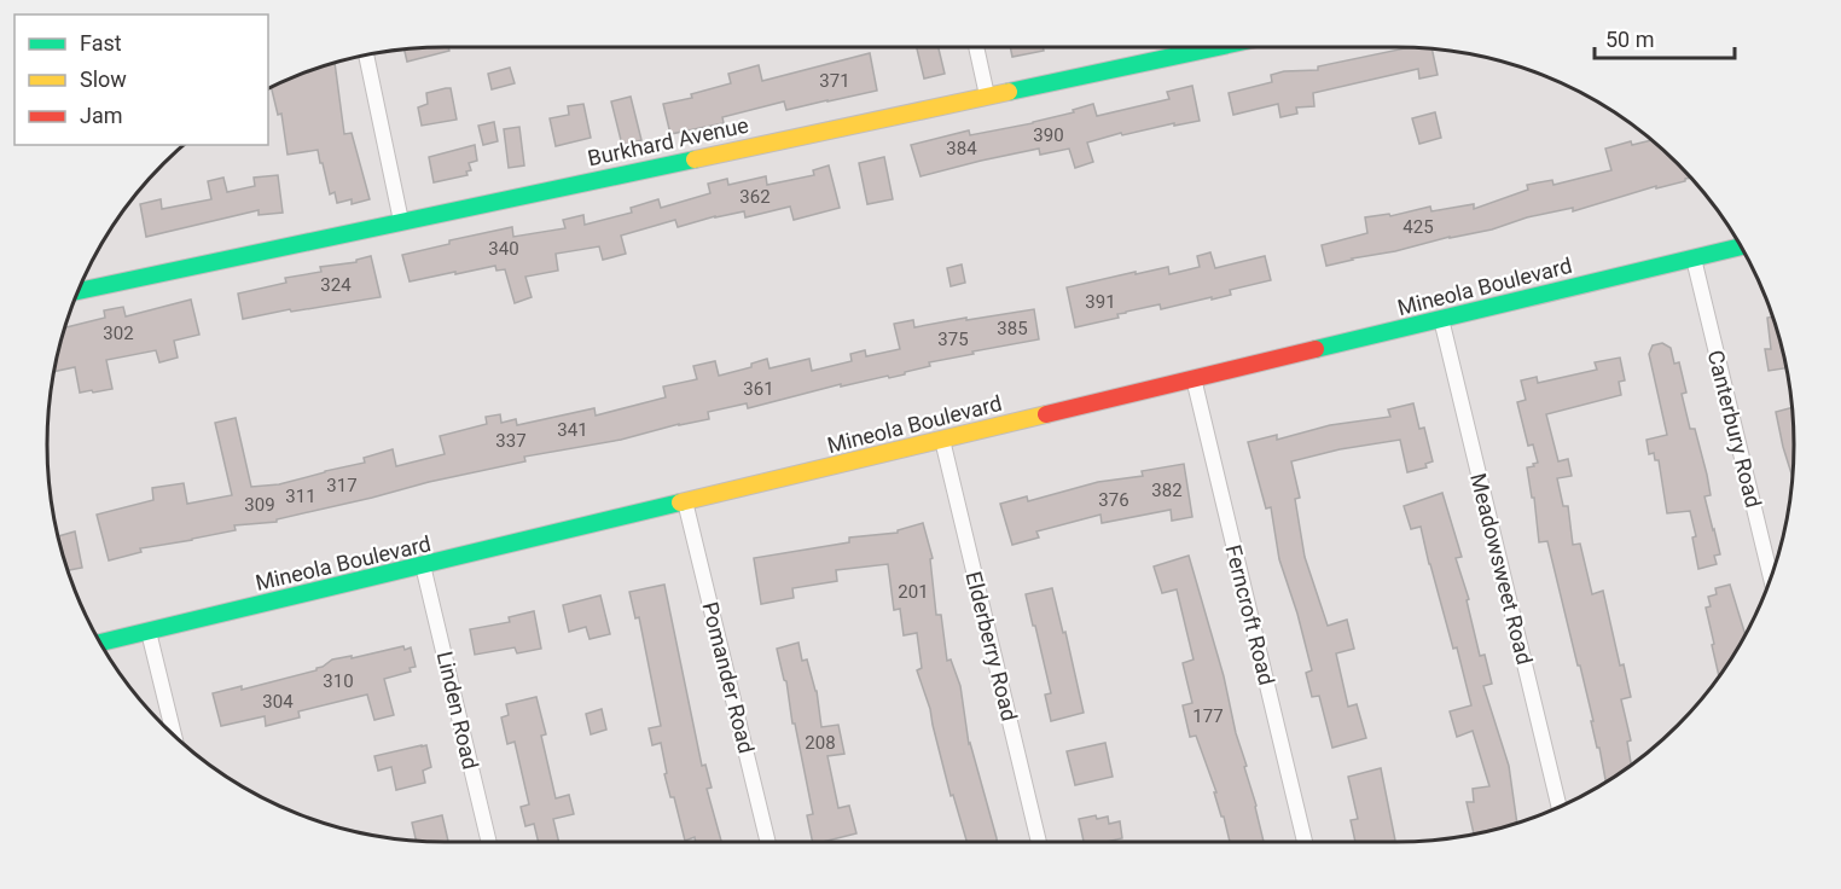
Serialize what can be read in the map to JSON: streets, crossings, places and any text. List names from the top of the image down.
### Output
{
  "streets": {
    "main road": ["Burkhard Avenue", "Mineola Boulevard"],
    "street": [
      "Canterbury Road",
      "Meadowsweet Road",
      "Ferncroft Road",
      "Elderberry Road",
      "Pomander Road",
      "Linden Road"
    ]
  },
  "crossings": [
    ["Mineola Boulevard", "Canterbury Road"],
    ["Mineola Boulevard", "Meadowsweet Road"],
    ["Mineola Boulevard", "Ferncroft Road"],
    ["Mineola Boulevard", "Elderberry Road"],
    ["Mineola Boulevard", "Pomander Road"],
    ["Mineola Boulevard", "Linden Road"]
  ],
  "house_numbers": [
    "371",
    "390",
    "384",
    "362",
    "425",
    "340",
    "324",
    "391",
    "385",
    "302",
    "375",
    "361",
    "341",
    "337",
    "317",
    "382",
    "311",
    "376",
    "309",
    "201",
    "310",
    "304",
    "177",
    "208"
  ],
  "legend": ["Fast", "Slow", "Jam"],
  "scale_bar": "50 m"
}
